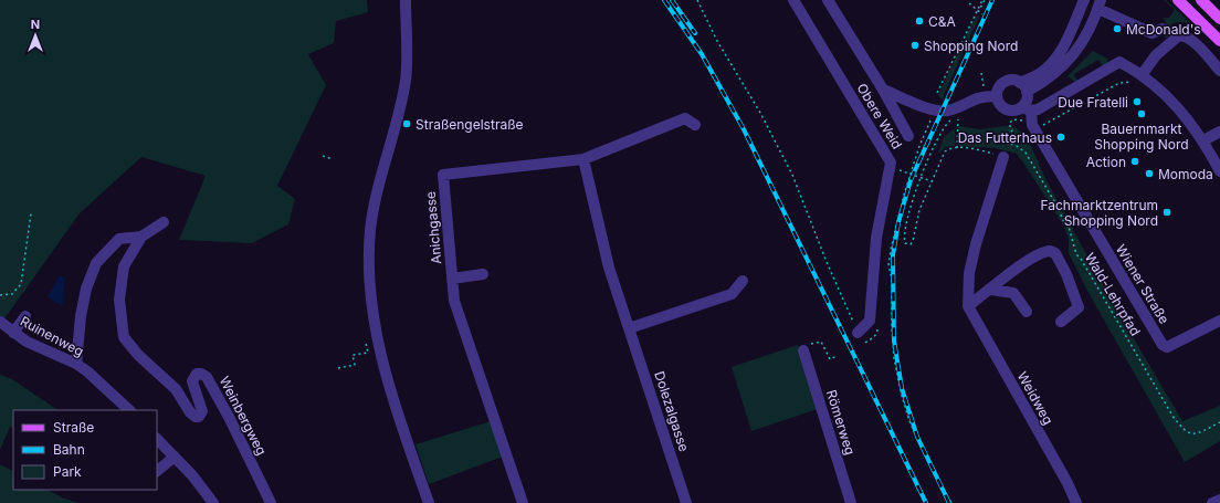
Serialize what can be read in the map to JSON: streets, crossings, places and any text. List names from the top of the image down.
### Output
{
  "streets": {
    "street": [
      "Obere Weid",
      "Anichgasse",
      "Wiener Straße",
      "Ruinenweg",
      "Weidweg",
      "Dolezalgasse",
      "Weinbergweg",
      "Römerweg"
    ],
    "path": ["Wald-Lehrpfad"]
  },
  "crossings": [
    ["Anichgasse", "Dolezalgasse"],
    ["Wiener Straße", "Wald-Lehrpfad"],
    ["Ruinenweg", "Weinbergweg"]
  ],
  "places": [
    "C&A",
    "McDonald's",
    "Shopping Nord",
    "Due Fratelli",
    "Bauernmarkt Shopping Nord",
    "Straßengelstraße",
    "Das Futterhaus",
    "Action",
    "Momoda",
    "Fachmarktzentrum Shopping Nord"
  ],
  "legend": ["Straße", "Bahn", "Park"],
  "north": "top"
}
